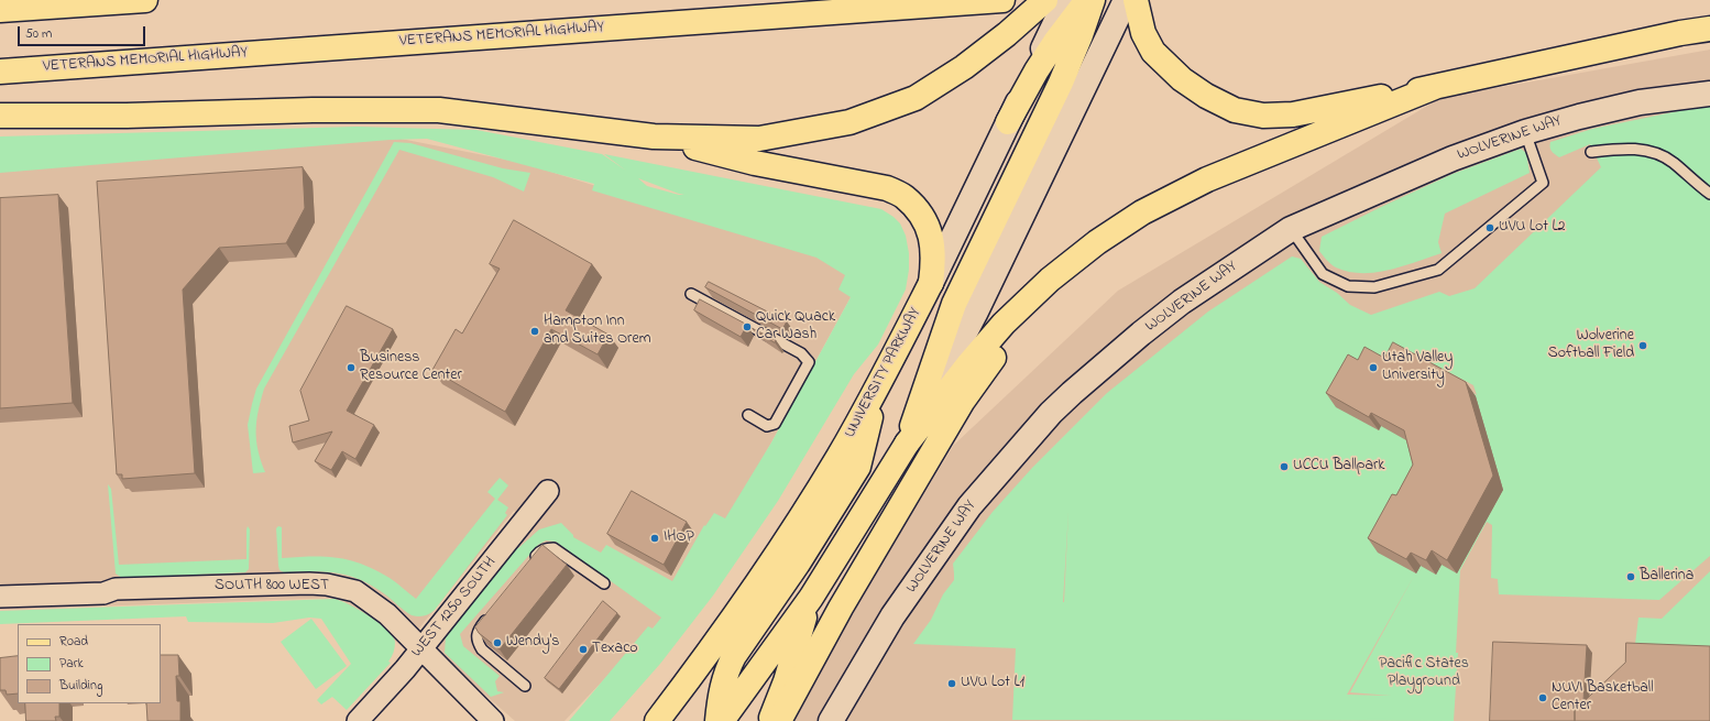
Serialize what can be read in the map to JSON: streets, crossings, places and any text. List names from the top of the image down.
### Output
{
  "streets": {
    "main road": ["VETERANS MEMORIAL HIGHWAY", "WOLVERINE WAY", "UNIVERSITY PARKWAY"],
    "street": ["SOUTH 800 WEST", "WEST 1250 SOUTH"]
  },
  "crossings": [
    ["SOUTH 800 WEST", "WEST 1250 SOUTH"]
  ],
  "parks": ["Pacific States Playground"],
  "places": [
    "UVU Lot L2",
    "Quick Quack Car Wash",
    "Hampton Inn and Suites Orem",
    "Wolverine Softball Field",
    "Business Resource Center",
    "Utah Valley University",
    "UCCU Ballpark",
    "IHOP",
    "Ballerina",
    "Wendy's",
    "Texaco",
    "UVU Lot L1",
    "NUVI Basketball Center"
  ],
  "legend": ["Road", "Park", "Building"],
  "scale_bar": "50 m"
}
